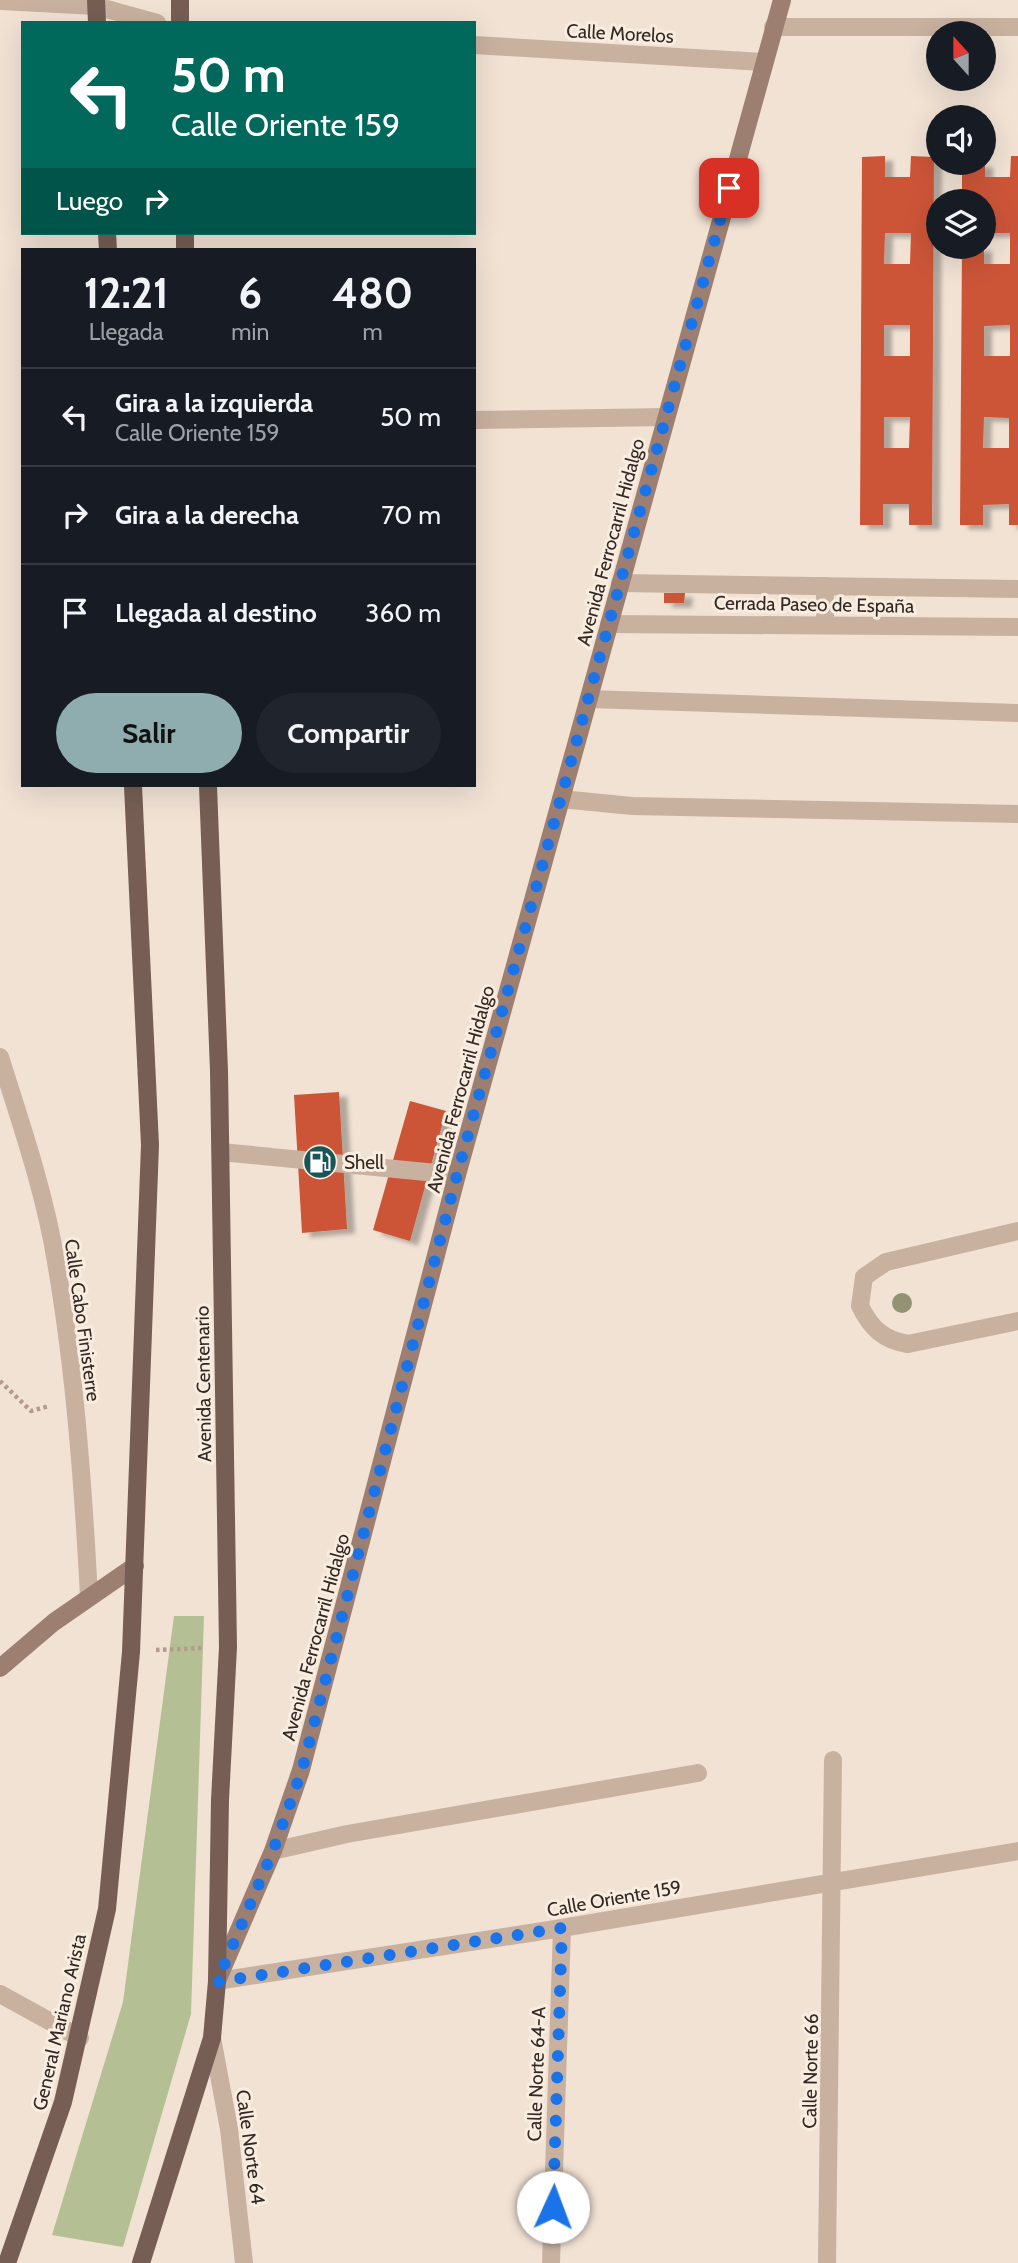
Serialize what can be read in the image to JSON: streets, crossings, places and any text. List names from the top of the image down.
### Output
{
  "streets": {
    "main road": ["Avenida Ferrocarril Hidalgo", "Avenida Centenario", "General Mariano Arista"],
    "street": [
      "Calle Morelos",
      "Cerrada Paseo de España",
      "Calle Cabo Finisterre",
      "Calle Oriente 159",
      "Calle Norte 66",
      "Calle Norte 64-A",
      "Calle Norte 64"
    ]
  },
  "crossings": [
    ["Calle Morelos", "Avenida Ferrocarril Hidalgo"],
    ["Avenida Ferrocarril Hidalgo", "Cerrada Paseo de España"],
    ["Avenida Ferrocarril Hidalgo", "Avenida Centenario"],
    ["Avenida Ferrocarril Hidalgo", "Calle Oriente 159"],
    ["Avenida Ferrocarril Hidalgo", "Calle Norte 64"],
    ["Avenida Centenario", "Calle Oriente 159"],
    ["Calle Oriente 159", "Calle Norte 66"],
    ["Calle Oriente 159", "Calle Norte 64-A"]
  ],
  "places": {
    "fuel station": ["Shell"]
  },
  "north": "top",
  "page": {
    "turn": ["50 m", "Calle Oriente 159"],
    "then": "Luego",
    "eta": [
      "12:21",
      "Llegada",
      "6",
      "min",
      "480",
      "m"
    ],
    "list": [
      {
        "name": "Gira a la izquierda",
        "note": "Calle Oriente 159",
        "value": "50 m"
      },
      {
        "name": "Gira a la derecha",
        "value": "70 m"
      },
      {
        "name": "Llegada al destino",
        "value": "360 m"
      }
    ],
    "buttons": ["Salir", "Compartir"]
  }
}
